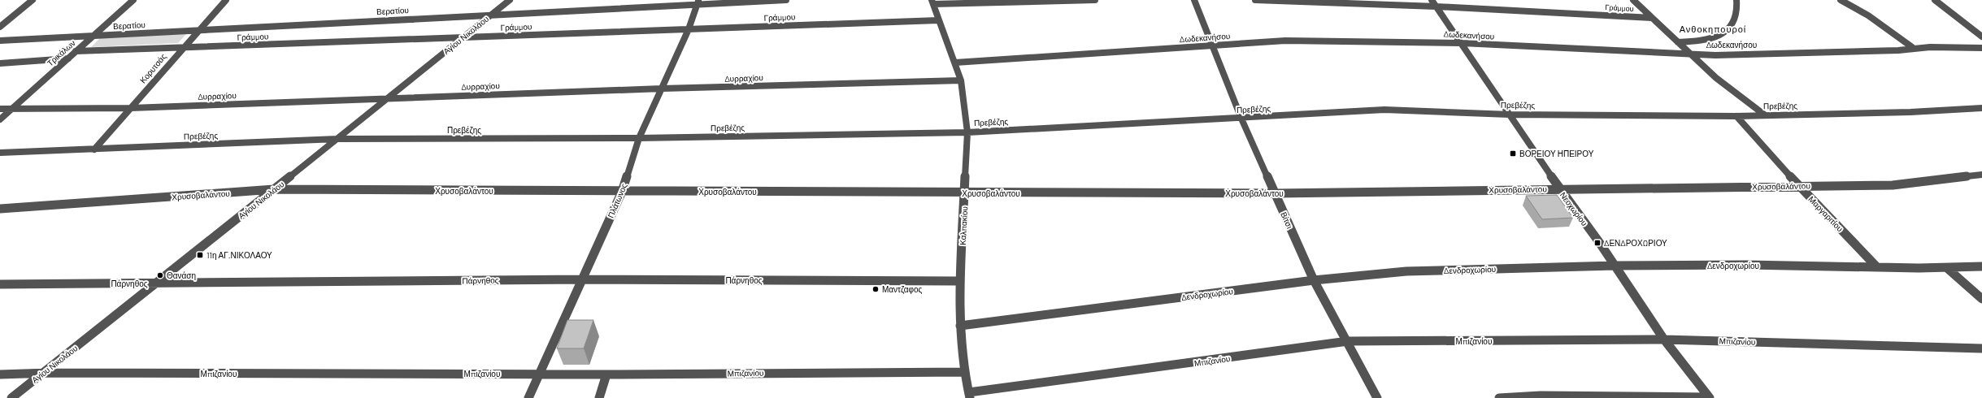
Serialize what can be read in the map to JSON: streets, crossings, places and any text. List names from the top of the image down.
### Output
{
  "streets": {
    "street": [
      "Γράμμου",
      "Βερατίου",
      "Αγίου Νικολάου",
      "Δωδεκανήσου",
      "Τρικάλων",
      "Κορυτσάς",
      "Δυρραχίου",
      "Πρεβέζης",
      "Χρυσοβαλάντου",
      "Πλάτωνος",
      "Νεοχωρίου",
      "Μαργαριτίου",
      "Βίτσι",
      "Καλπακίου",
      "Δενδροχωρίου",
      "Πάρνηθος",
      "Μπιζανίου"
    ]
  },
  "crossings": [
    ["Γράμμου", "Αγίου Νικολάου"],
    ["Γράμμου", "Τρικάλων"],
    ["Γράμμου", "Κορυτσάς"],
    ["Γράμμου", "Πλάτωνος"],
    ["Γράμμου", "Νεοχωρίου"],
    ["Γράμμου", "Καλπακίου"],
    ["Βερατίου", "Αγίου Νικολάου"],
    ["Βερατίου", "Τρικάλων"],
    ["Βερατίου", "Κορυτσάς"],
    ["Βερατίου", "Πλάτωνος"],
    ["Αγίου Νικολάου", "Δυρραχίου"],
    ["Αγίου Νικολάου", "Πρεβέζης"],
    ["Αγίου Νικολάου", "Χρυσοβαλάντου"],
    ["Αγίου Νικολάου", "Πάρνηθος"],
    ["Αγίου Νικολάου", "Μπιζανίου"],
    ["Δωδεκανήσου", "Νεοχωρίου"],
    ["Δωδεκανήσου", "Βίτσι"],
    ["Δωδεκανήσου", "Καλπακίου"],
    ["Τρικάλων", "Δυρραχίου"],
    ["Κορυτσάς", "Δυρραχίου"],
    ["Κορυτσάς", "Πρεβέζης"],
    ["Δυρραχίου", "Πλάτωνος"],
    ["Δυρραχίου", "Καλπακίου"],
    ["Πρεβέζης", "Πλάτωνος"],
    ["Πρεβέζης", "Νεοχωρίου"],
    ["Πρεβέζης", "Μαργαριτίου"],
    ["Πρεβέζης", "Βίτσι"],
    ["Πρεβέζης", "Καλπακίου"],
    ["Χρυσοβαλάντου", "Πλάτωνος"],
    ["Χρυσοβαλάντου", "Νεοχωρίου"],
    ["Χρυσοβαλάντου", "Μαργαριτίου"],
    ["Χρυσοβαλάντου", "Βίτσι"],
    ["Χρυσοβαλάντου", "Καλπακίου"],
    ["Πλάτωνος", "Πάρνηθος"],
    ["Πλάτωνος", "Μπιζανίου"],
    ["Νεοχωρίου", "Δενδροχωρίου"],
    ["Νεοχωρίου", "Μπιζανίου"],
    ["Μαργαριτίου", "Δενδροχωρίου"],
    ["Βίτσι", "Δενδροχωρίου"],
    ["Βίτσι", "Μπιζανίου"],
    ["Καλπακίου", "Δενδροχωρίου"],
    ["Καλπακίου", "Πάρνηθος"],
    ["Καλπακίου", "Μπιζανίου"]
  ],
  "districts": ["Ανθοκηπουροί"],
  "places": {
    "transit": ["ΒΟΡΕΙΟΥ ΗΠΕΙΡΟΥ", "ΔΕΝΔΡΟΧΩΡΙΟΥ", "11η ΑΓ.ΝΙΚΟΛΑΟΥ"],
    "other": ["Θανάση", "Μαντζαφος"]
  }
}
